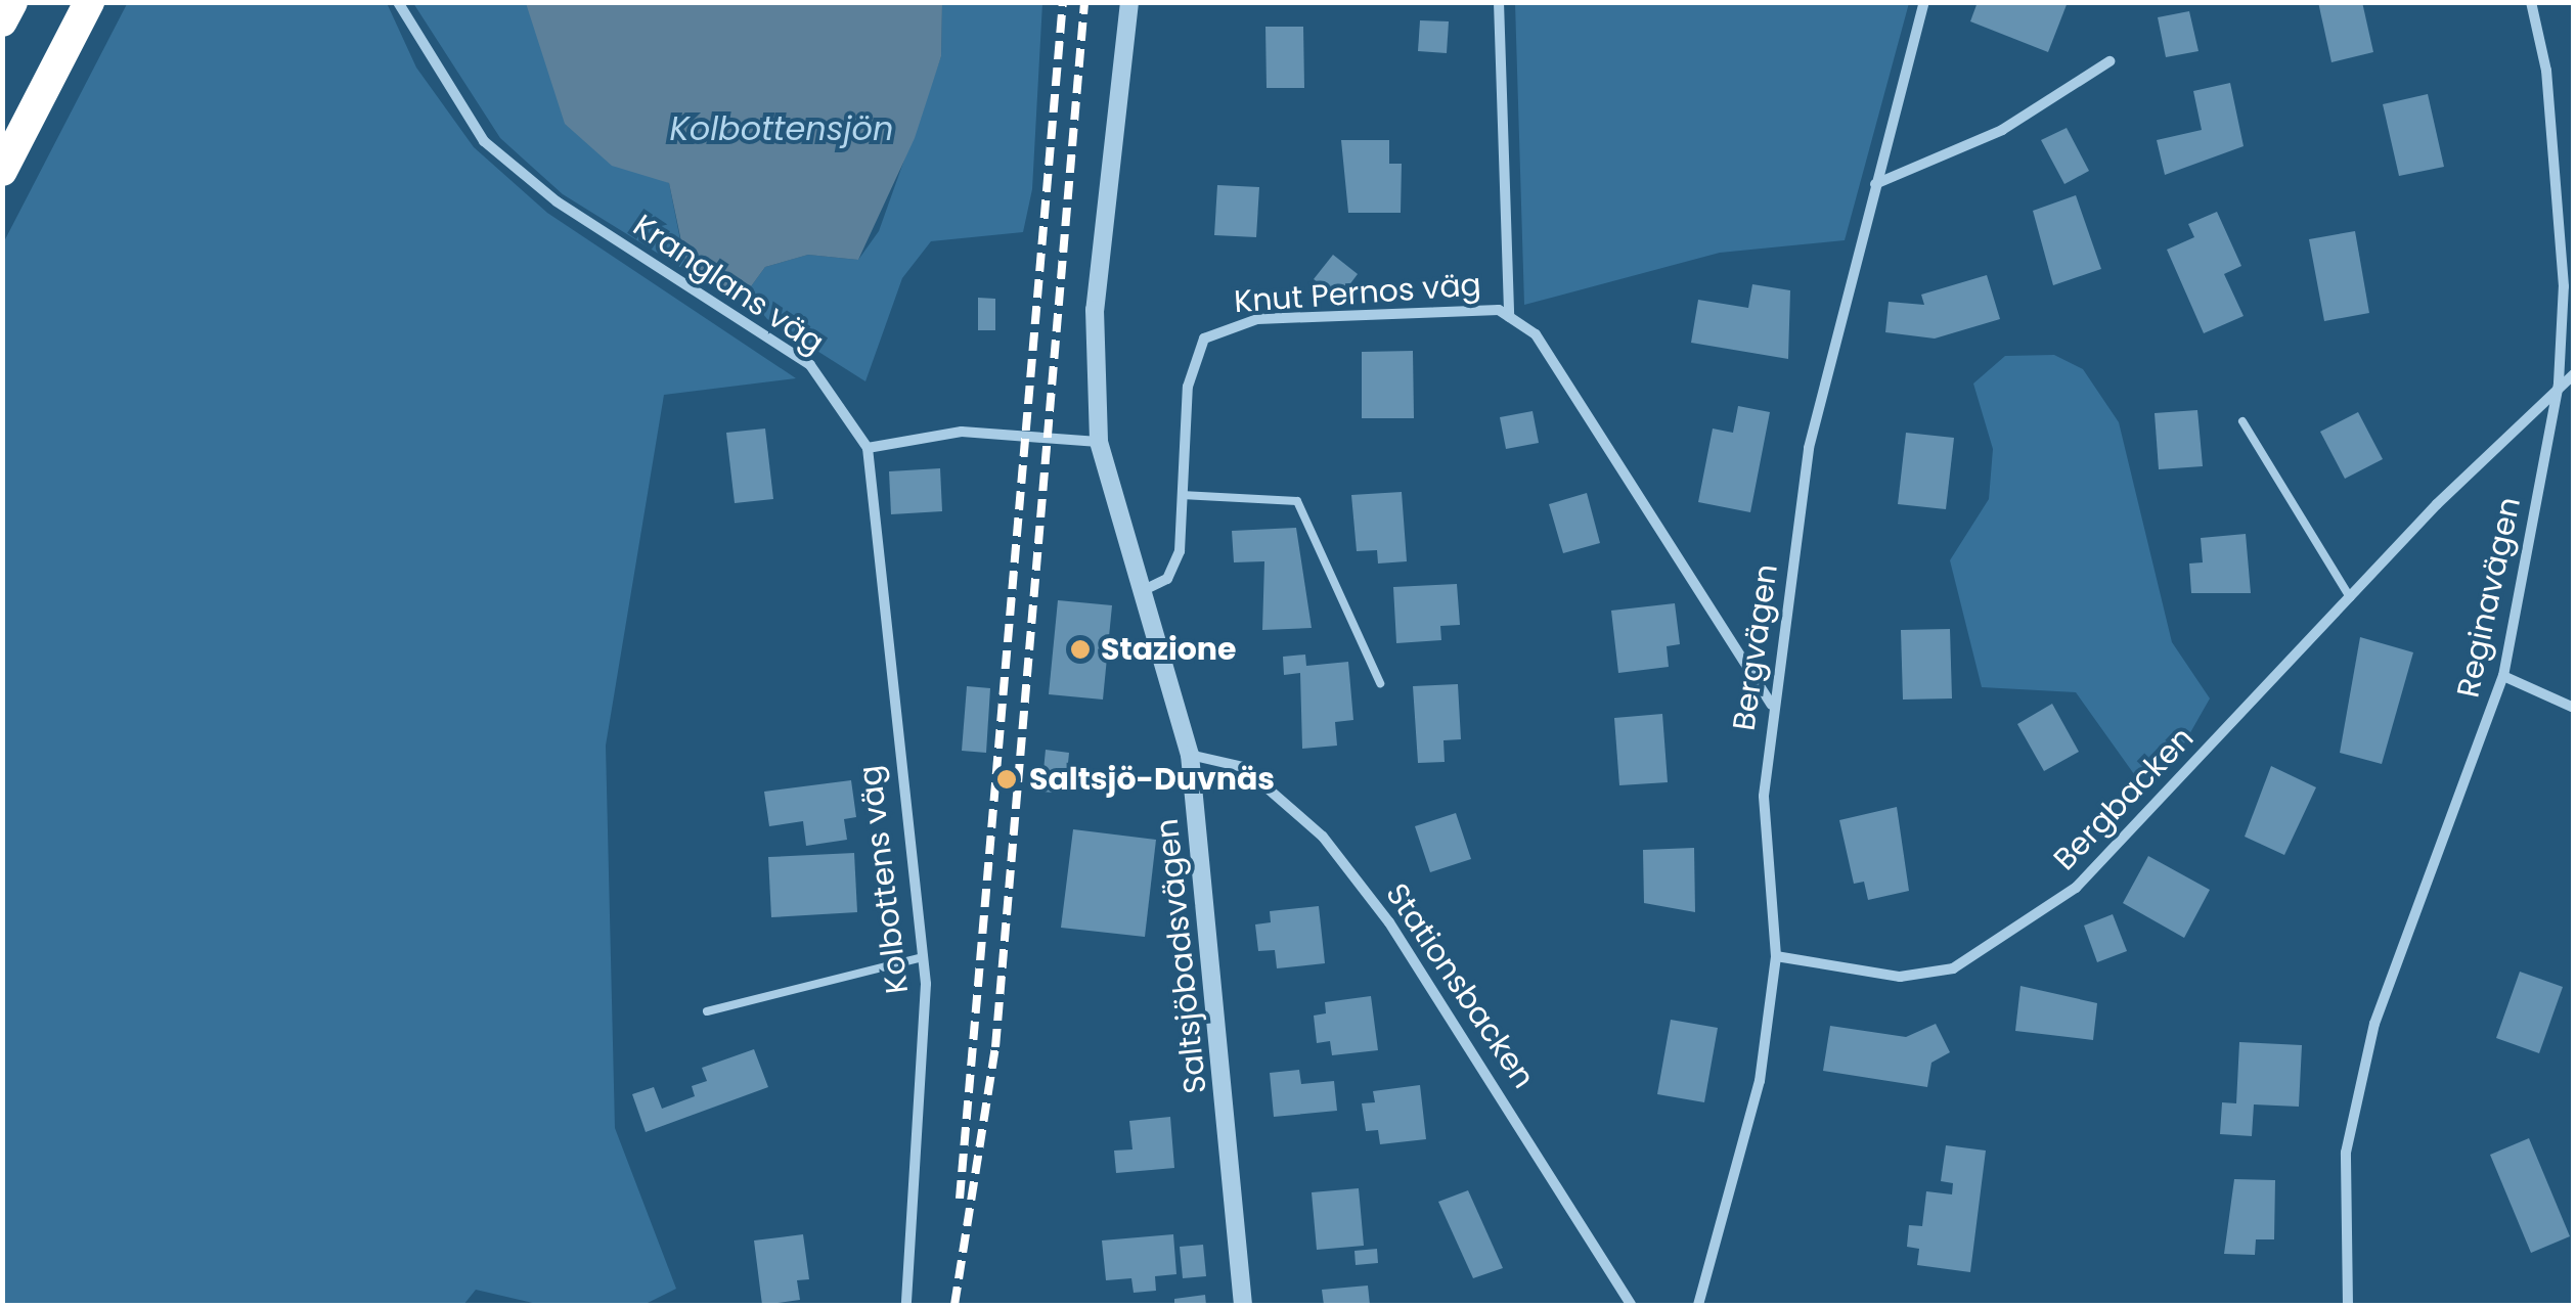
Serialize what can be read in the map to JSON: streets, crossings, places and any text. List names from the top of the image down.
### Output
{
  "streets": {
    "street": [
      "Kranglans väg",
      "Knut Pernos väg",
      "Reginavägen",
      "Bergvägen",
      "Bergbacken",
      "Kolbottens väg",
      "Saltsjöbadsvägen",
      "Stationsbacken"
    ]
  },
  "crossings": [
    ["Kranglans väg", "Kolbottens väg"],
    ["Knut Pernos väg", "Bergvägen"],
    ["Knut Pernos väg", "Saltsjöbadsvägen"],
    ["Reginavägen", "Bergbacken"],
    ["Bergvägen", "Bergbacken"],
    ["Saltsjöbadsvägen", "Stationsbacken"]
  ],
  "water": ["Kolbottensjön"],
  "places": ["Stazione", "Saltsjö-Duvnäs"]
}
